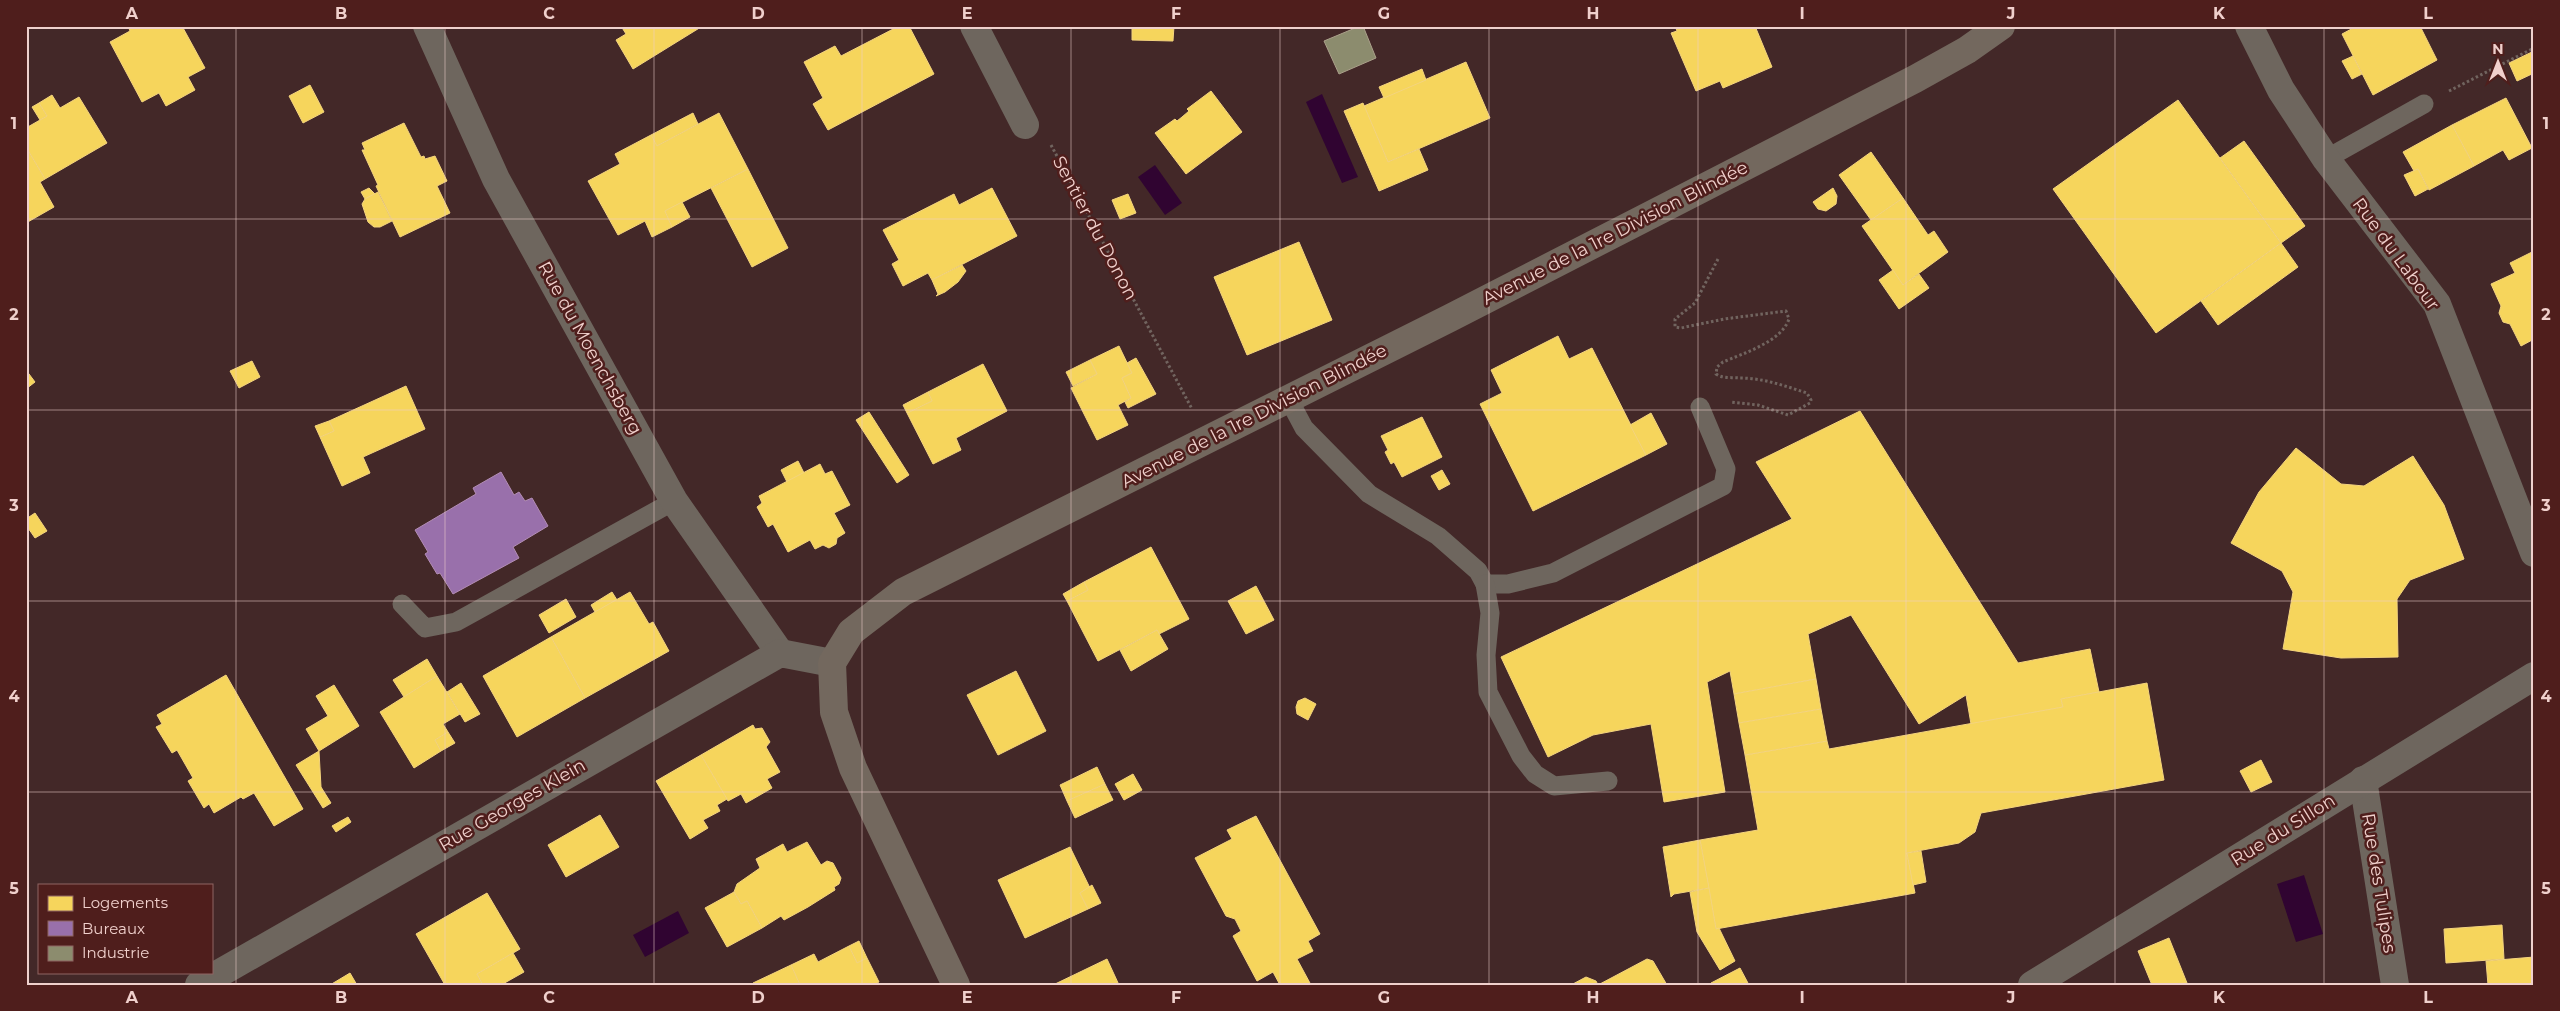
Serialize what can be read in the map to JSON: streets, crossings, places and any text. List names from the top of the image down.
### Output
{
  "streets": {
    "main road": ["Avenue de la 1re Division Blindée"],
    "street": [
      "Rue du Labour",
      "Rue du Moenchsberg",
      "Rue Georges Klein",
      "Rue du Sillon",
      "Rue des Tulipes"
    ],
    "path": ["Sentier du Donon"]
  },
  "crossings": [
    ["Sentier du Donon", "Avenue de la 1re Division Blindée"],
    ["Rue du Moenchsberg", "Rue Georges Klein"],
    ["Rue du Sillon", "Rue des Tulipes"]
  ],
  "legend": ["Logements", "Bureaux", "Industrie"],
  "north": "top",
  "grid": {
    "columns": [
      "A",
      "B",
      "C",
      "D",
      "E",
      "F",
      "G",
      "H",
      "I",
      "J",
      "K",
      "L"
    ],
    "rows": [
      "1",
      "2",
      "3",
      "4",
      "5"
    ]
  }
}
